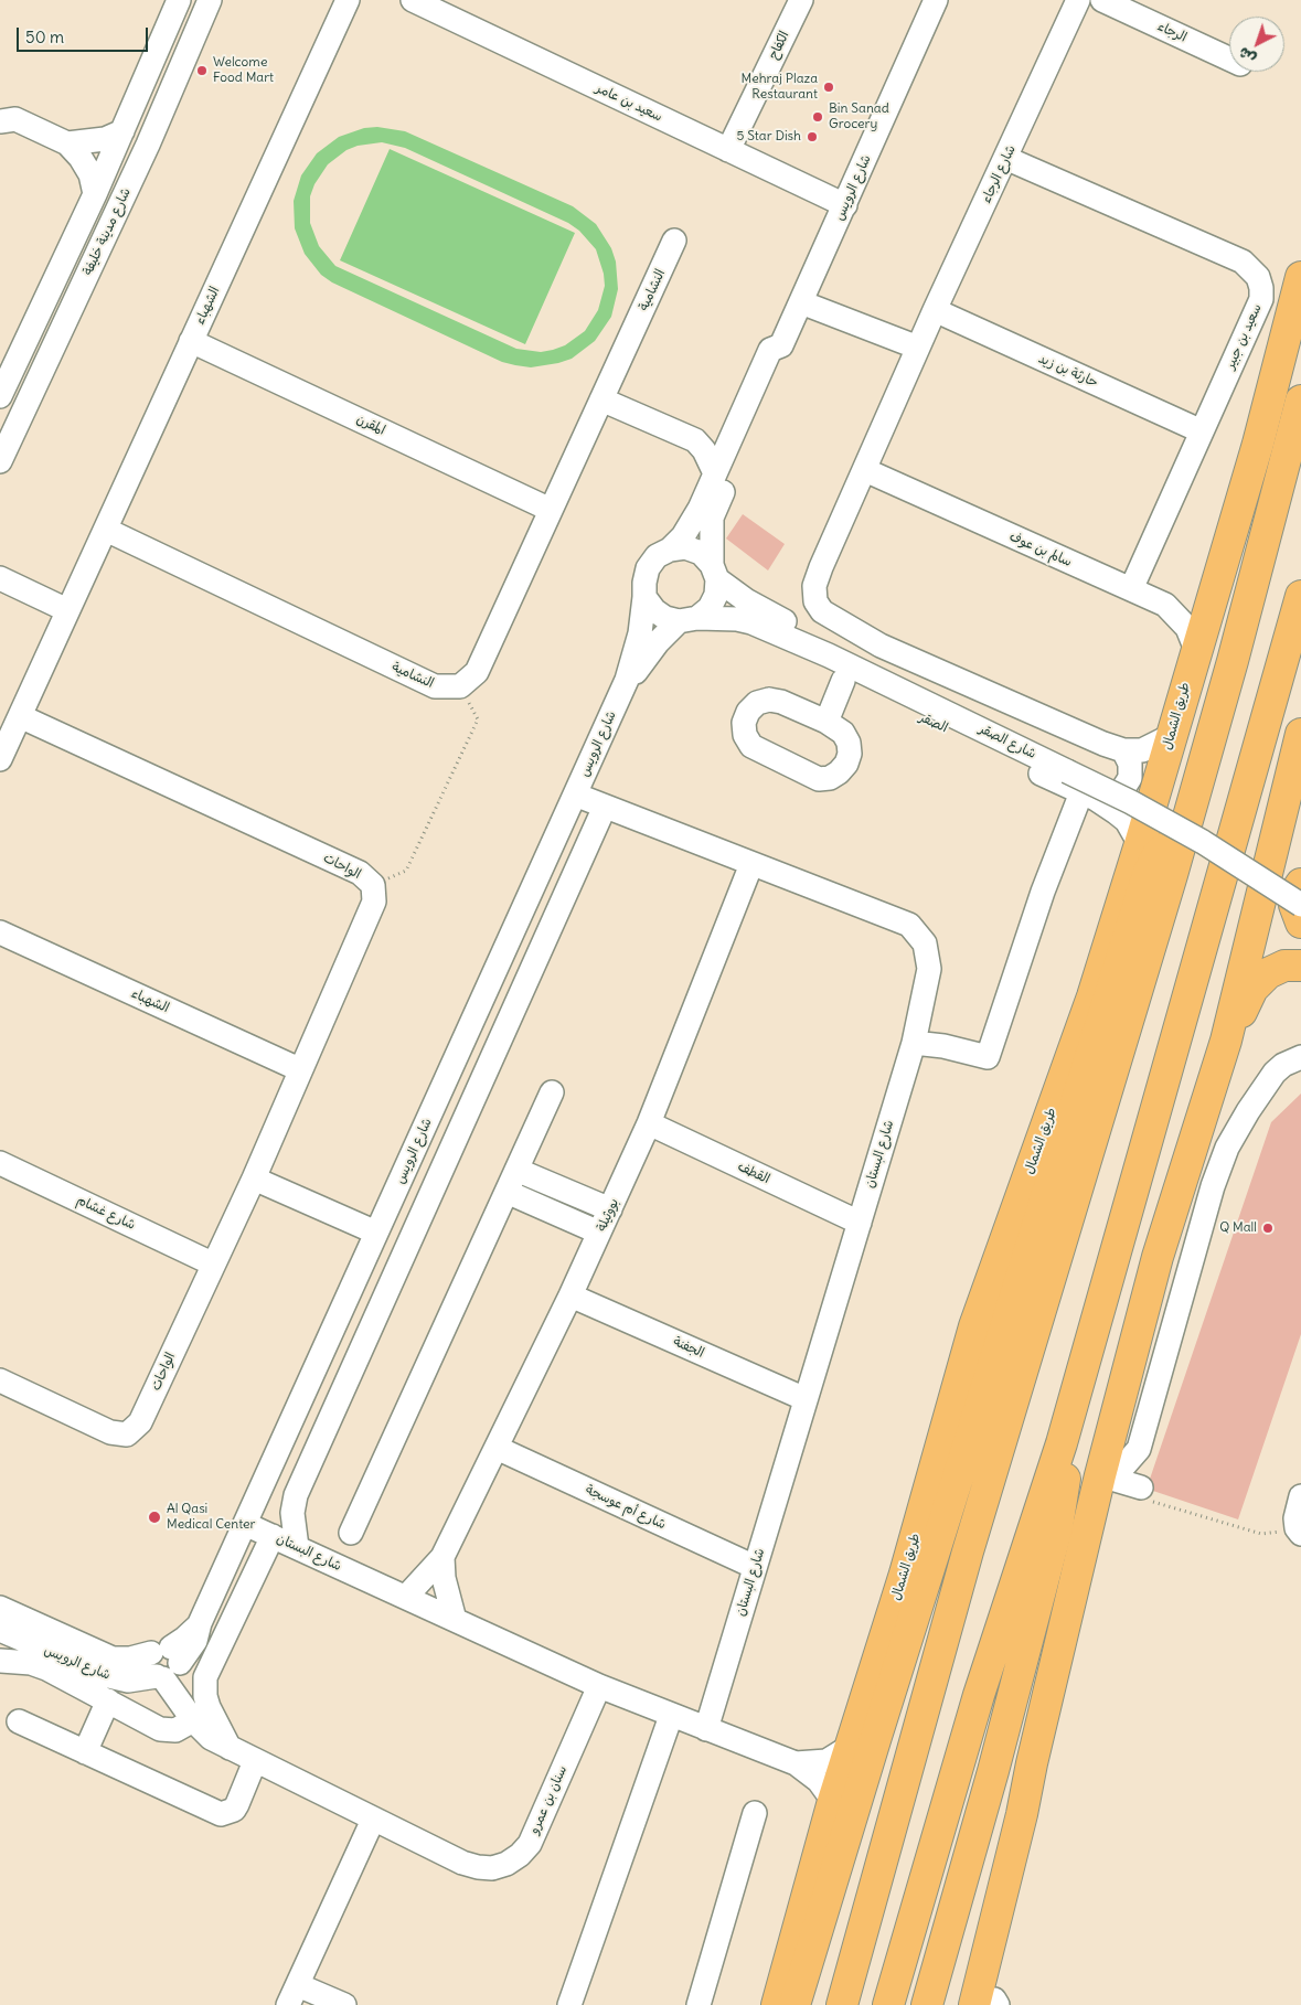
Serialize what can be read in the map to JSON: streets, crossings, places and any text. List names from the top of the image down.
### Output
{
  "streets": {
    "main road": ["طريق الشمال"],
    "street": [
      "الرجاء",
      "الكفاح",
      "سعيد بن عامر",
      "شارع الرجاء",
      "شارع الرويس",
      "شارع مدينة خليفة",
      "النشامية",
      "الشهباء",
      "سعيد بن جبير",
      "حارثة بن زيد",
      "المقرن",
      "سالم بن عوف",
      "الصقر",
      "شارع الصقر",
      "الواحات",
      "شارع البستان",
      "القطف",
      "شارع غشام",
      "بووثيلة",
      "الجفنة",
      "شارع أم عوسجة",
      "سنان بن عمرو"
    ]
  },
  "crossings": [
    ["الكفاح", "سعيد بن عامر"],
    ["سعيد بن عامر", "شارع الرويس"],
    ["شارع الرجاء", "سعيد بن جبير"],
    ["شارع الرجاء", "حارثة بن زيد"],
    ["شارع الرجاء", "سالم بن عوف"],
    ["شارع الرويس", "شارع الصقر"],
    ["شارع الرويس", "شارع البستان"],
    ["النشامية", "الشهباء"],
    ["النشامية", "المقرن"],
    ["الشهباء", "المقرن"],
    ["الشهباء", "الواحات"],
    ["سعيد بن جبير", "حارثة بن زيد"],
    ["سعيد بن جبير", "سالم بن عوف"],
    ["سالم بن عوف", "طريق الشمال"],
    ["طريق الشمال", "الصقر"],
    ["طريق الشمال", "شارع البستان"],
    ["الصقر", "شارع الصقر"],
    ["الواحات", "شارع غشام"],
    ["شارع البستان", "القطف"],
    ["شارع البستان", "بووثيلة"],
    ["شارع البستان", "الجفنة"],
    ["شارع البستان", "شارع أم عوسجة"],
    ["شارع البستان", "سنان بن عمرو"],
    ["القطف", "بووثيلة"],
    ["بووثيلة", "الجفنة"],
    ["بووثيلة", "شارع أم عوسجة"]
  ],
  "places": [
    "Welcome Food Mart",
    "Mehraj Plaza Restaurant",
    "Bin Sanad Grocery",
    "5 Star Dish",
    "Q Mall",
    "Al Qasi Medical Center"
  ],
  "scale_bar": "50 m",
  "north": "bottom left"
}
